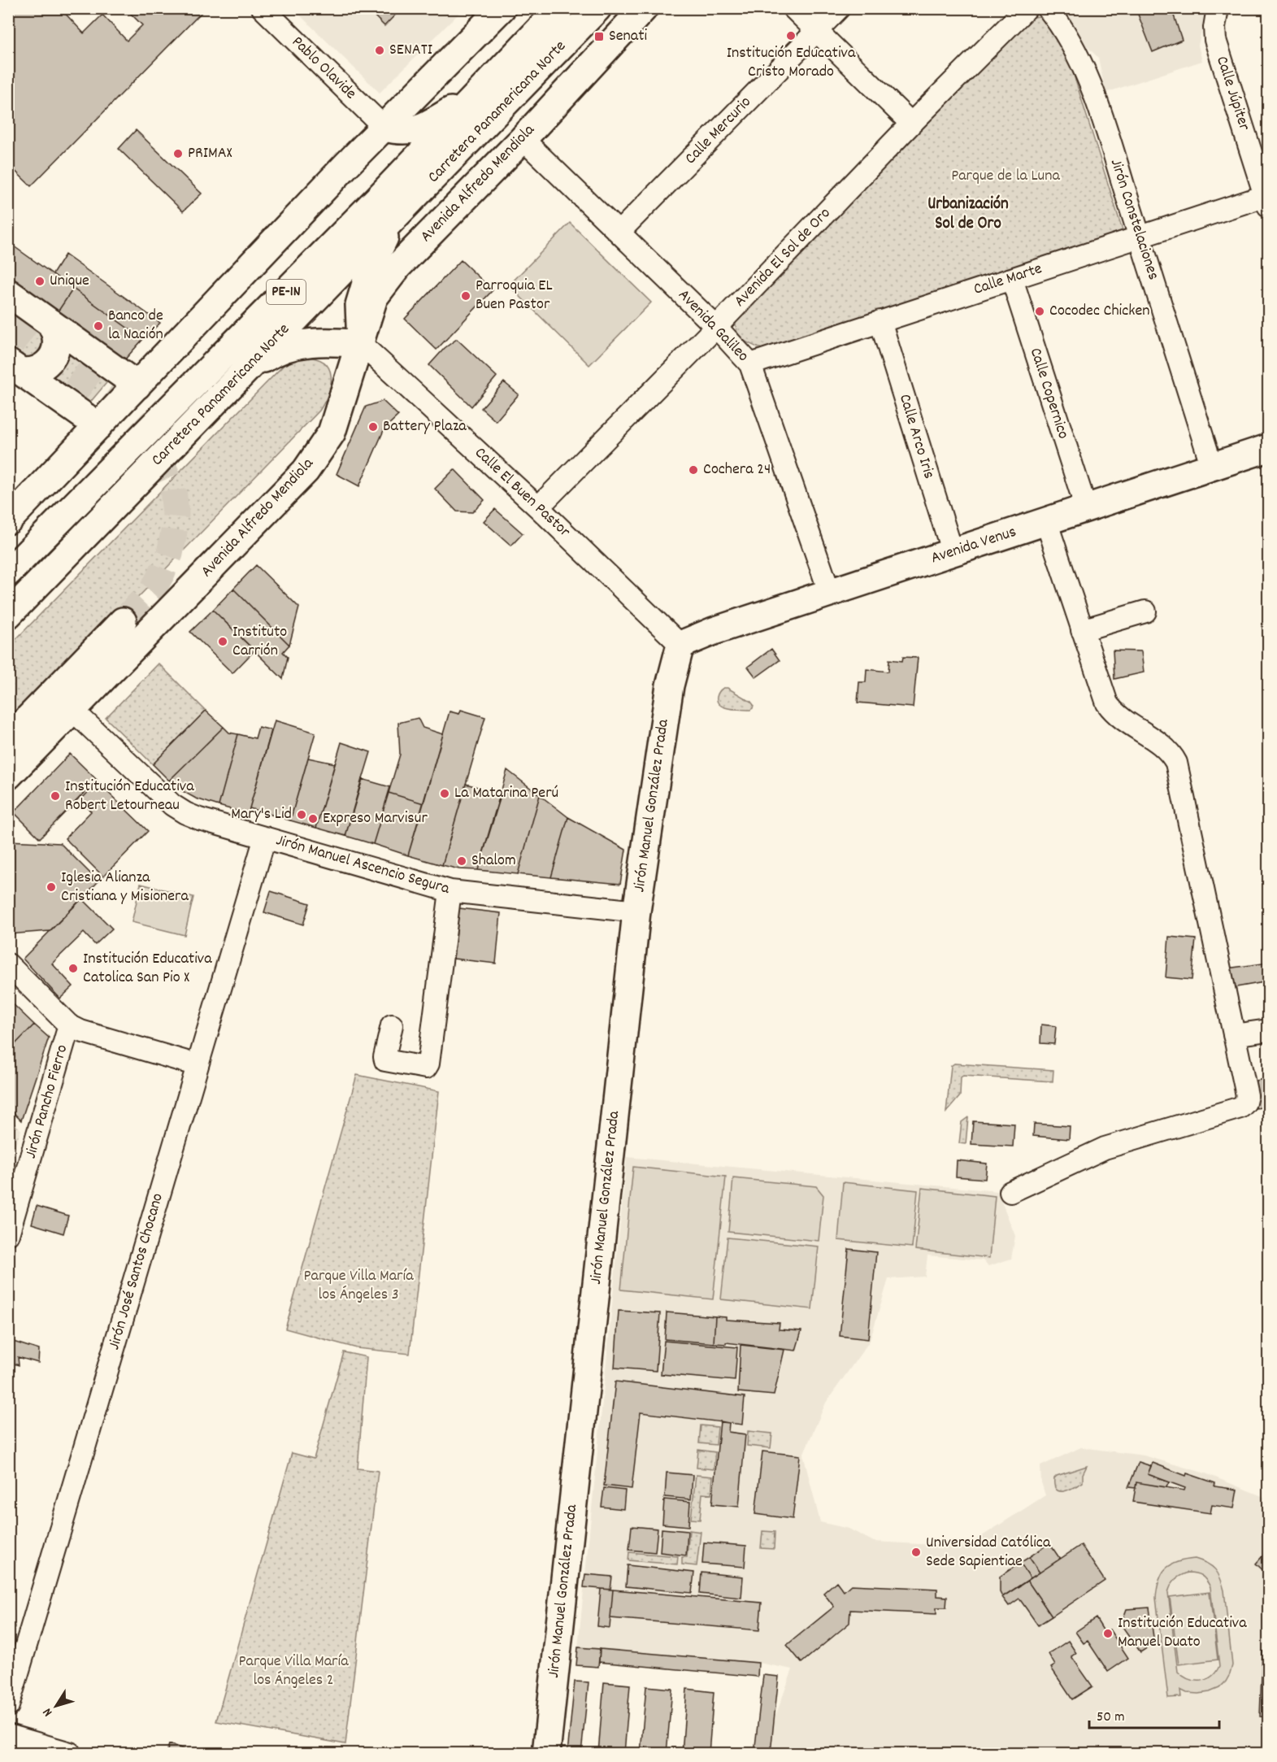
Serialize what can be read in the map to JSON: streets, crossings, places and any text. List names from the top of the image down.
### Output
{
  "streets": {
    "main road": [
      "Carretera Panamericana Norte",
      "Avenida Alfredo Mendiola",
      "PE-1N",
      "Avenida Venus",
      "Jirón Manuel González Prada"
    ],
    "street": [
      "Pablo Olavide",
      "Calle Júpiter",
      "Calle Mercurio",
      "Jirón Constelaciones",
      "Avenida El Sol de Oro",
      "Calle Marte",
      "Avenida Galileo",
      "Calle Copernico",
      "Calle Arco Iris",
      "Calle El Buen Pastor",
      "Jirón Manuel Ascencio Segura",
      "Jirón Pancho Fierro",
      "Jirón José Santos Chocano"
    ]
  },
  "crossings": [
    ["Calle Júpiter", "Calle Marte"],
    ["Calle Mercurio", "Avenida Galileo"],
    ["Avenida Alfredo Mendiola", "Avenida Galileo"],
    ["Avenida Alfredo Mendiola", "Calle El Buen Pastor"],
    ["Avenida Alfredo Mendiola", "Jirón Manuel Ascencio Segura"],
    ["Jirón Constelaciones", "Calle Marte"],
    ["Jirón Constelaciones", "Avenida Venus"],
    ["Avenida El Sol de Oro", "Avenida Galileo"],
    ["Avenida El Sol de Oro", "Calle El Buen Pastor"],
    ["Calle Marte", "Avenida Galileo"],
    ["Calle Marte", "Calle Copernico"],
    ["Calle Marte", "Calle Arco Iris"],
    ["Avenida Galileo", "Avenida Venus"],
    ["Calle Copernico", "Avenida Venus"],
    ["Calle Arco Iris", "Avenida Venus"],
    ["Calle El Buen Pastor", "Avenida Venus"],
    ["Calle El Buen Pastor", "Jirón Manuel González Prada"],
    ["Avenida Venus", "Jirón Manuel González Prada"],
    ["Jirón Manuel González Prada", "Jirón Manuel Ascencio Segura"],
    ["Jirón Manuel Ascencio Segura", "Jirón José Santos Chocano"]
  ],
  "districts": ["Urbanización Sol de Oro"],
  "parks": ["Parque de la Luna", "Parque Villa María los Ángeles 3", "Parque Villa María los Ángeles 2"],
  "places": {
    "other": [
      "Institución Educativa Cristo Morado",
      "SENATI",
      "PRIMAX",
      "Unique",
      "Parroquia EL Buen Pastor",
      "Cocodec Chicken",
      "Banco de la Nación",
      "Battery Plaza",
      "Cochera 24",
      "Instituto Carrión",
      "La Matarina Perú",
      "Institución Educativa Robert Letourneau",
      "Mary's Lid",
      "Expreso Marvisur",
      "Shalom",
      "Iglesia Alianza Cristiana y Misionera",
      "Institución Educativa Catolica San Pio X",
      "Universidad Católica Sede Sapientiae",
      "Institución Educativa Manuel Duato"
    ],
    "transit": ["Senati"]
  },
  "scale_bar": "50 m",
  "north": "bottom left"
}
